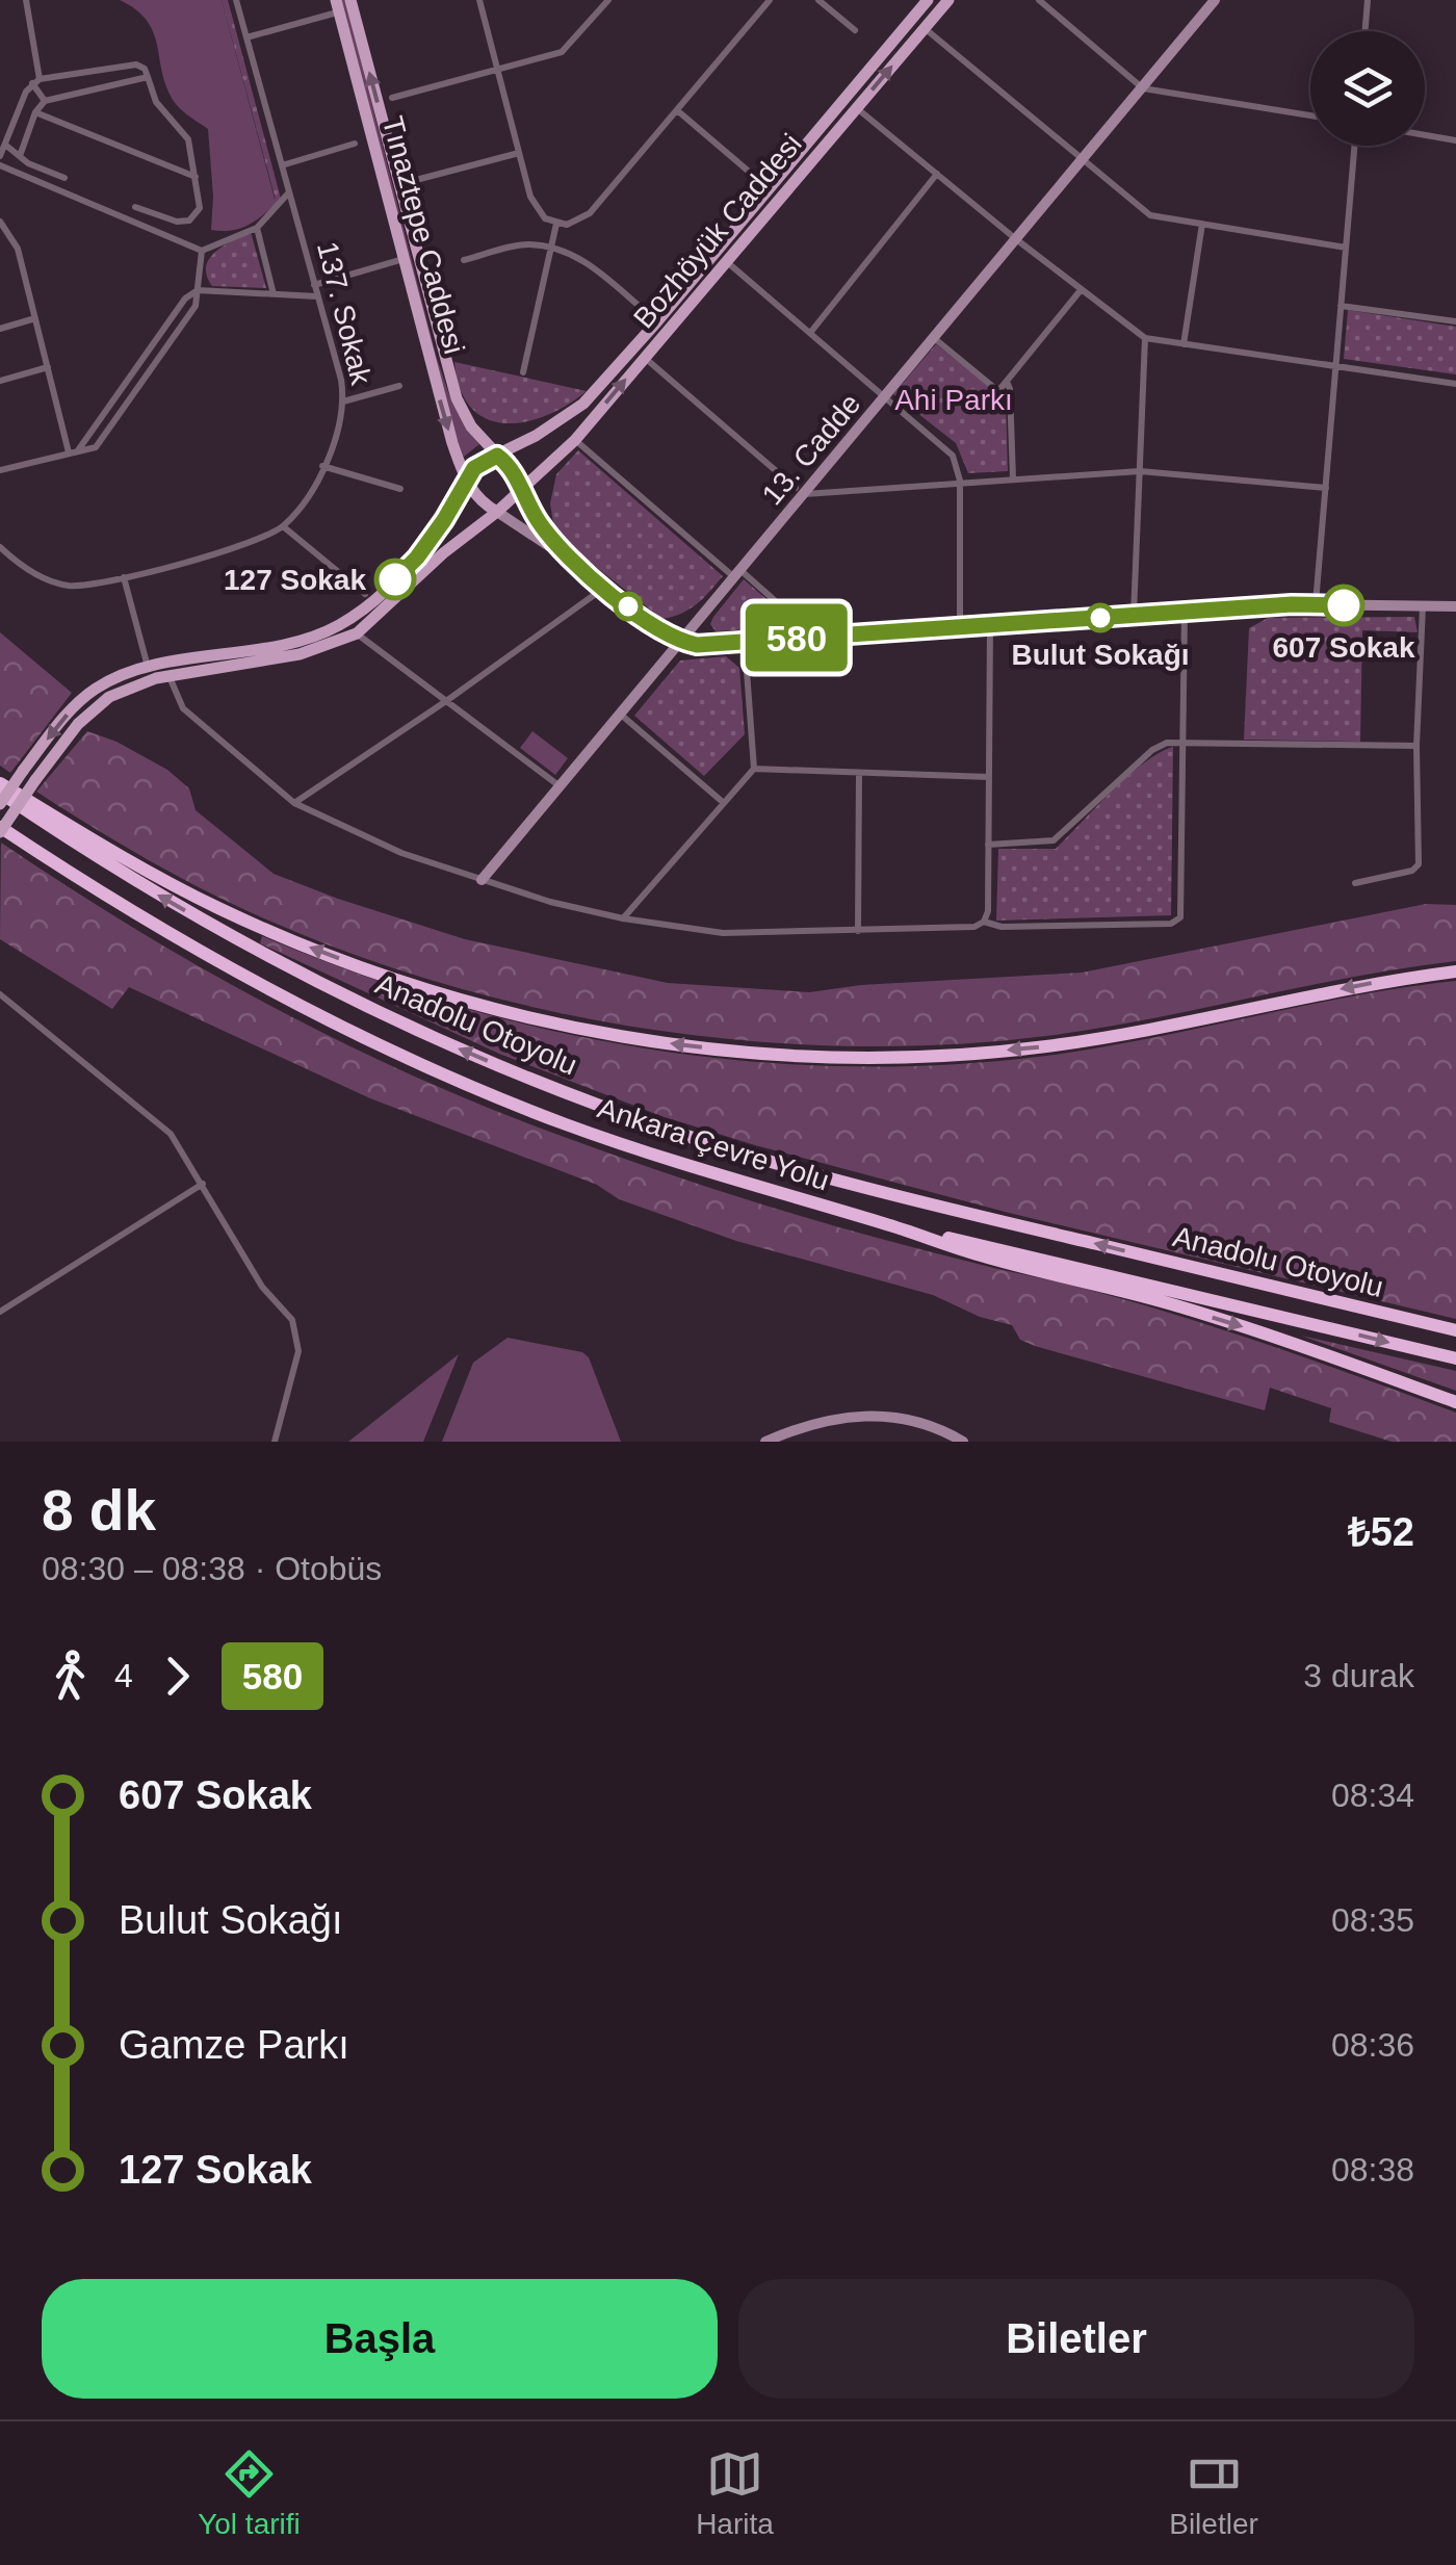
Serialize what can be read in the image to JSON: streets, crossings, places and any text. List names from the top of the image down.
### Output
{
  "streets": {
    "highway": ["Anadolu Otoyolu", "Ankara Çevre Yolu"],
    "main road": ["Bozhöyük Caddesi", "Tınaztepe Caddesi"],
    "street": ["137. Sokak", "13. Cadde"]
  },
  "crossings": [
    ["Bozhöyük Caddesi", "Tınaztepe Caddesi"],
    ["Anadolu Otoyolu", "Ankara Çevre Yolu"]
  ],
  "one_way": ["Ankara Çevre Yolu"],
  "parks": ["Ahi Parkı"],
  "places": ["127 Sokak", "607 Sokak", "Bulut Sokağı"],
  "lines": ["bus line 580"],
  "page": {
    "on_map": "580",
    "heading": ["8 dk", "08:30 – 08:38 · Otobüs", "₺52"],
    "legs": ["4", "580", "3 durak"],
    "list": [
      {
        "name": "607 Sokak",
        "value": "08:34"
      },
      {
        "name": "Bulut Sokağı",
        "value": "08:35"
      },
      {
        "name": "Gamze Parkı",
        "value": "08:36"
      },
      {
        "name": "127 Sokak",
        "value": "08:38"
      }
    ],
    "buttons": ["Başla", "Biletler"],
    "tabs": ["Yol tarifi", "Harita", "Biletler"]
  }
}
